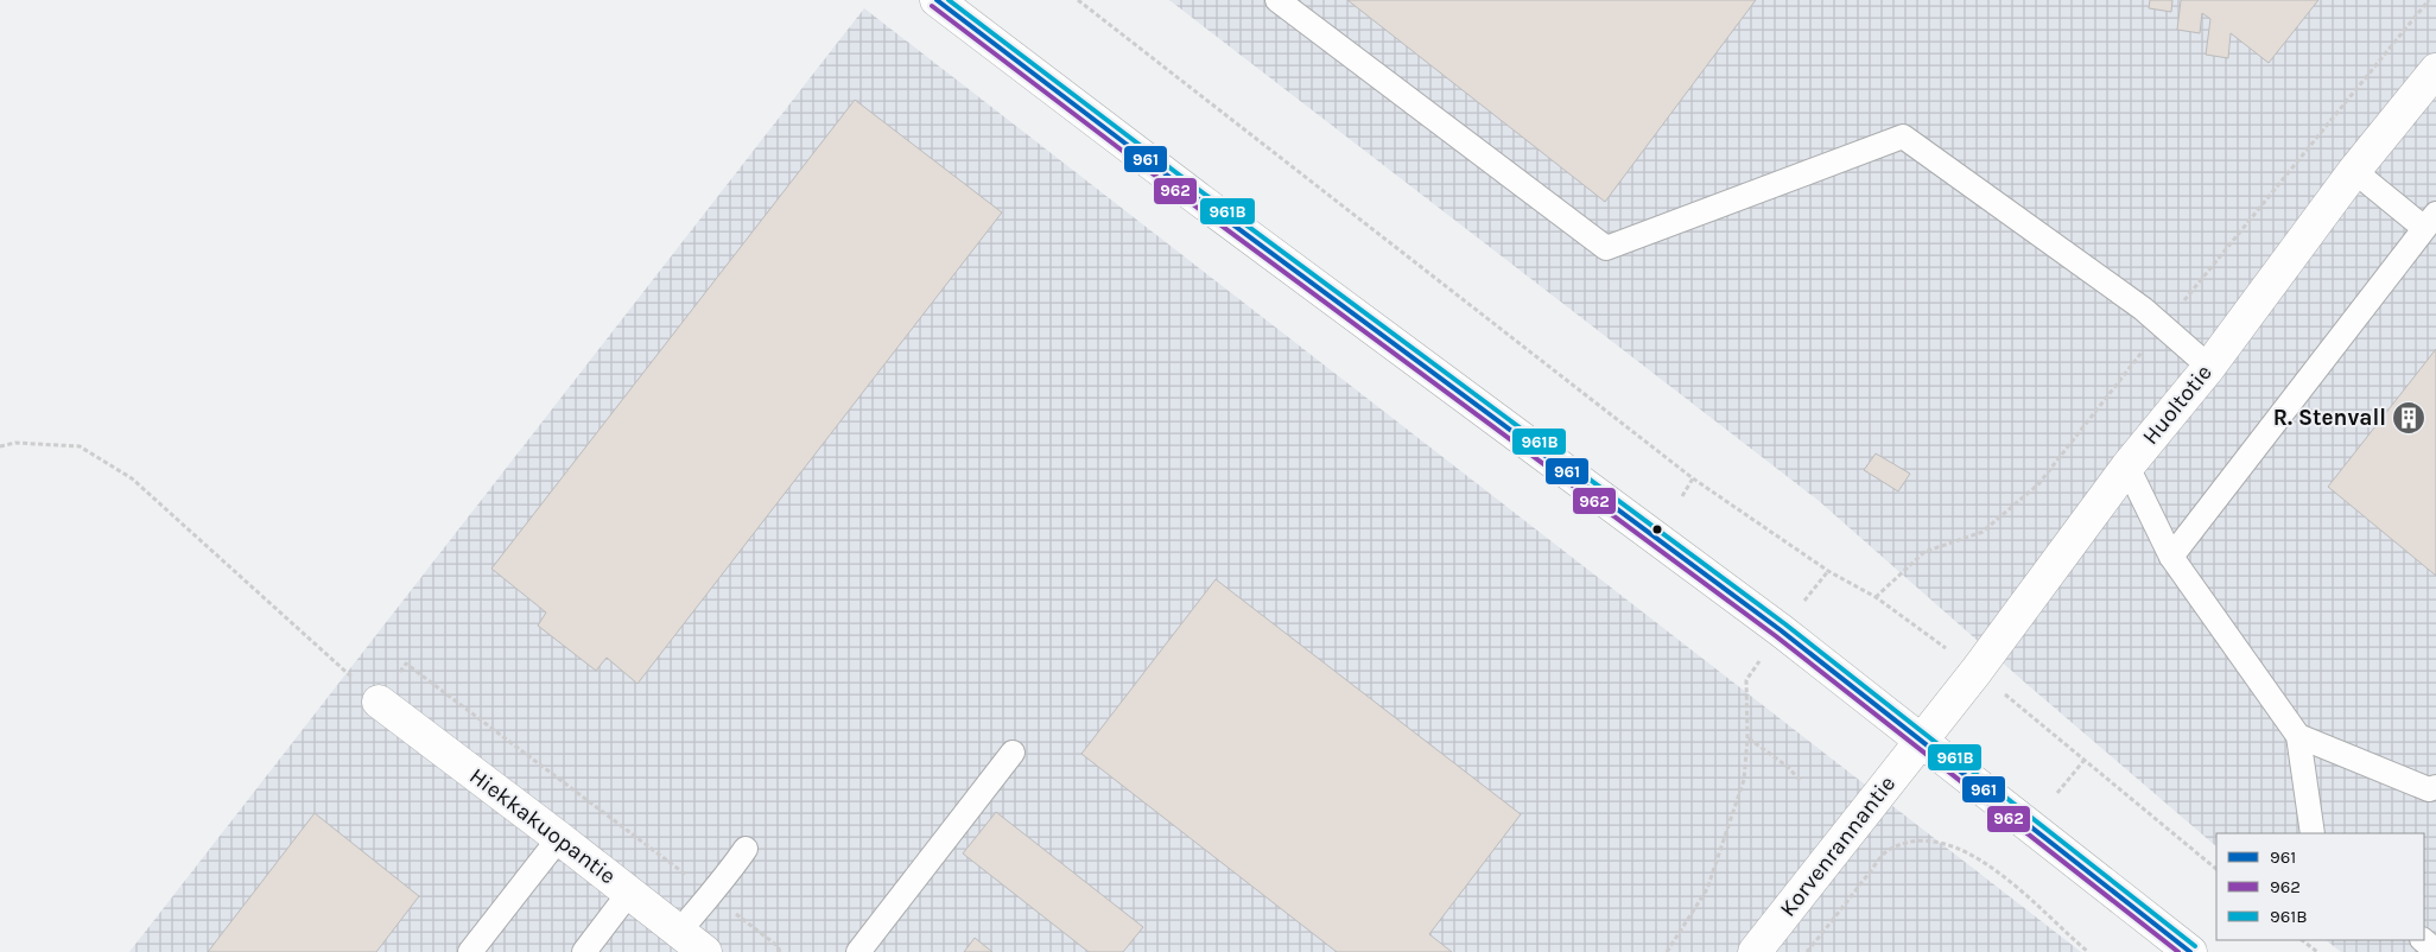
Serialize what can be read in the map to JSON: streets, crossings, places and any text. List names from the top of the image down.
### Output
{
  "streets": {
    "street": ["Huoltotie", "Hiekkakuopantie", "Korvenrannantie"]
  },
  "crossings": [
    ["Huoltotie", "Korvenrannantie"]
  ],
  "places": {
    "building": ["R. Stenvall"]
  },
  "lines": ["transit line 961", "transit line 961B", "transit line 962"],
  "legend": ["961", "962", "961B"]
}
